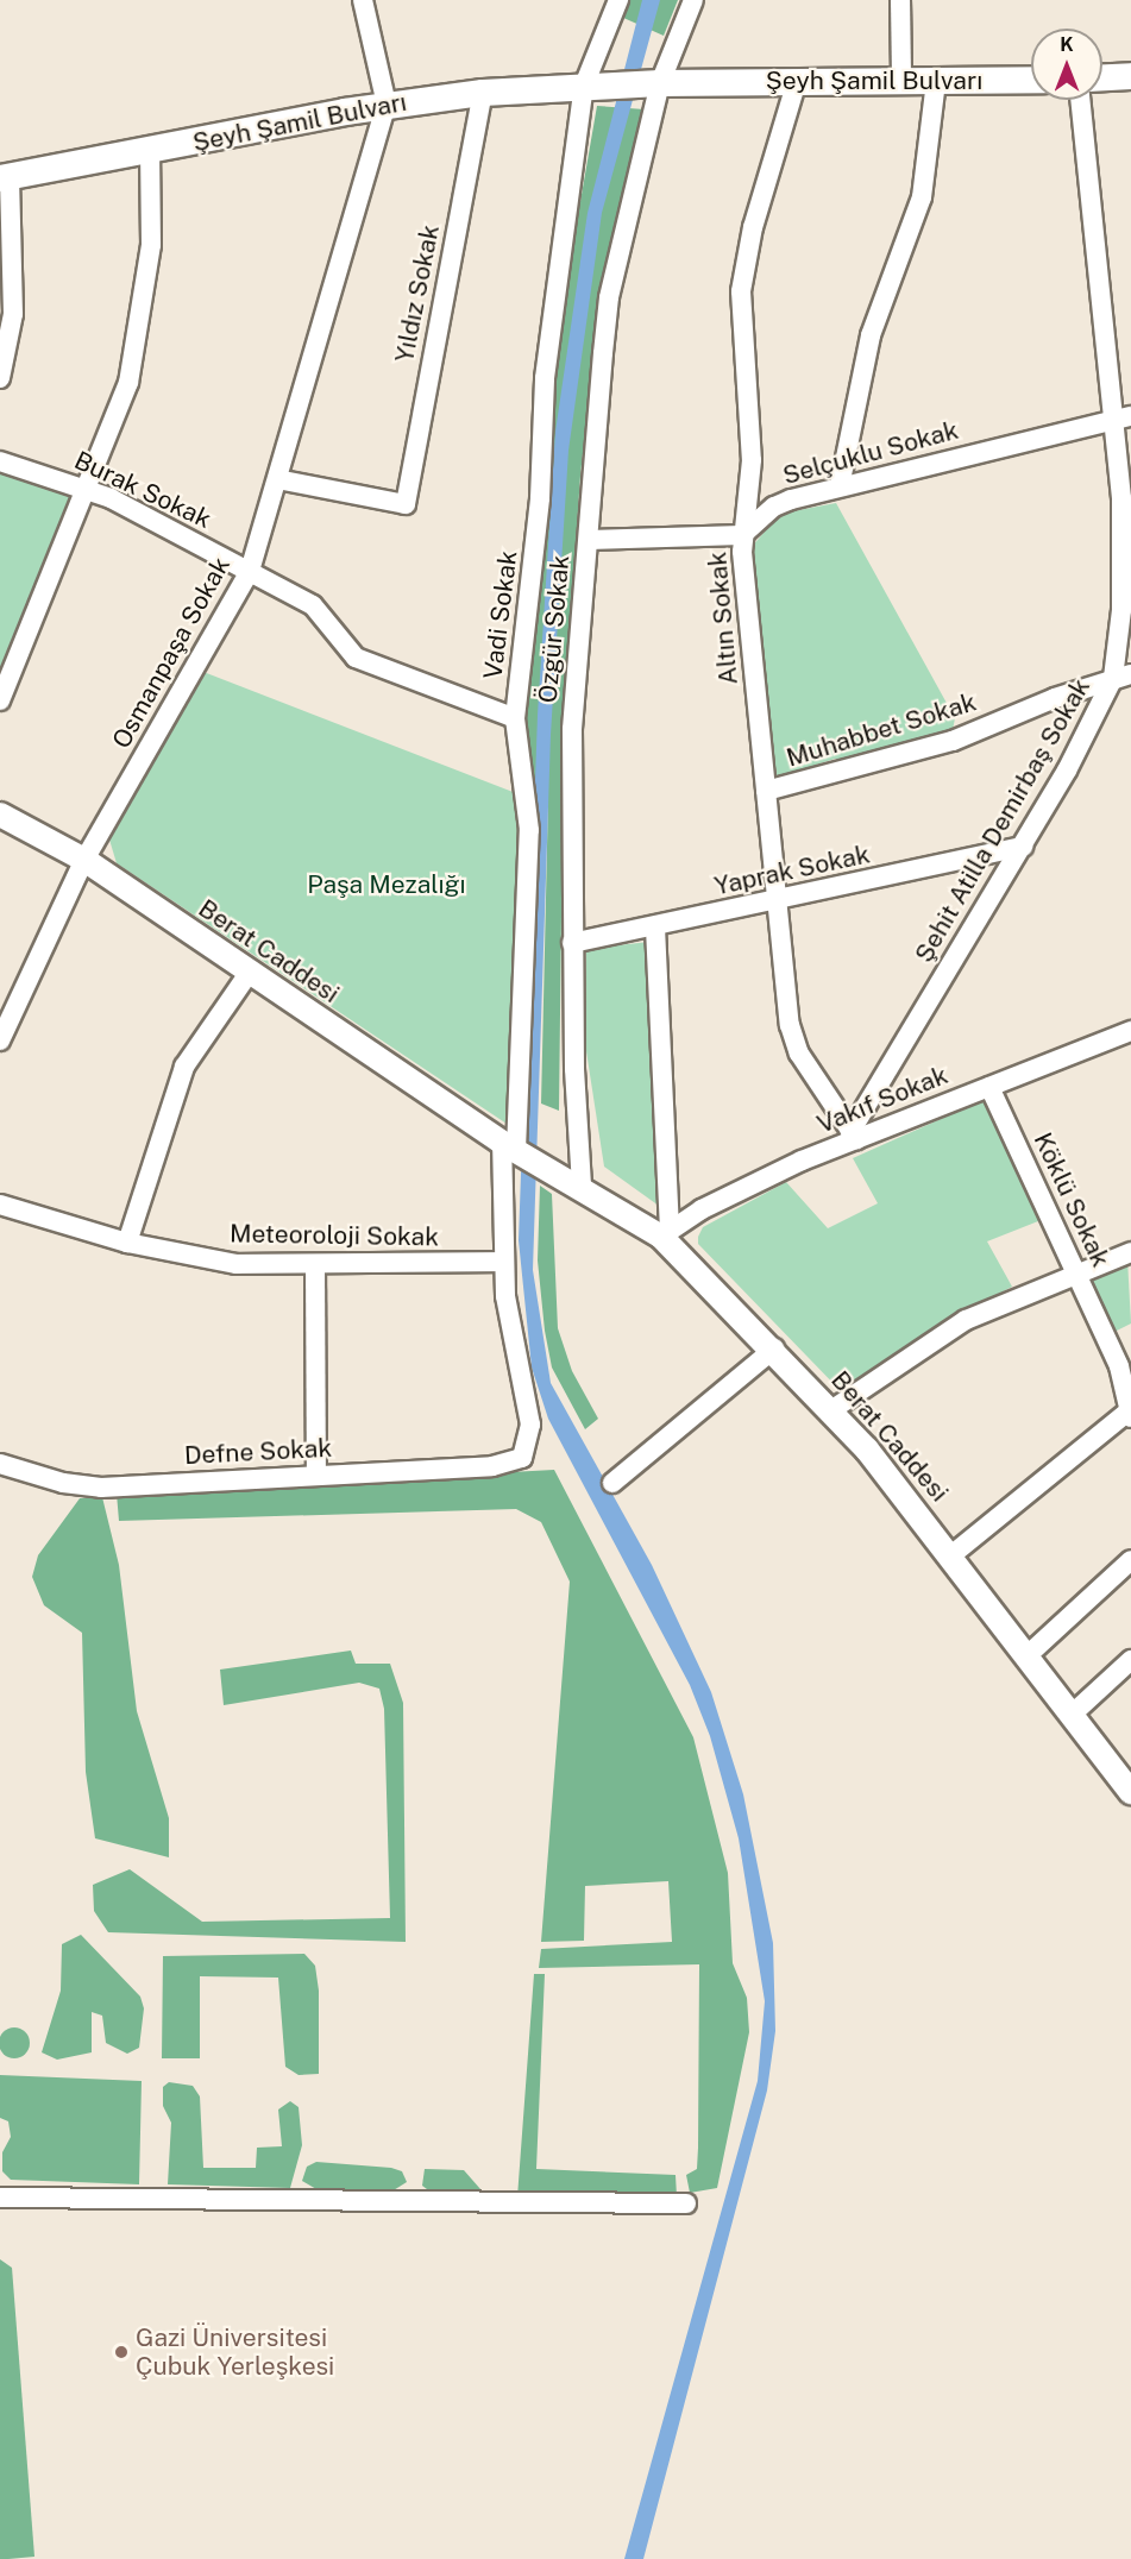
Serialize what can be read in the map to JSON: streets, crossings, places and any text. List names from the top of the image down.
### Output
{
  "streets": {
    "main road": ["Şeyh Şamil Bulvarı"],
    "street": [
      "Yıldız Sokak",
      "Selçuklu Sokak",
      "Burak Sokak",
      "Vadi Sokak",
      "Altın Sokak",
      "Özgür Sokak",
      "Osmanpaşa Sokak",
      "Muhabbet Sokak",
      "Şehit Atilla Demirbaş Sokak",
      "Yaprak Sokak",
      "Berat Caddesi",
      "Vakıf Sokak",
      "Köklü Sokak",
      "Meteoroloji Sokak",
      "Defne Sokak"
    ]
  },
  "crossings": [
    ["Şeyh Şamil Bulvarı", "Yıldız Sokak"],
    ["Şeyh Şamil Bulvarı", "Vadi Sokak"],
    ["Şeyh Şamil Bulvarı", "Altın Sokak"],
    ["Şeyh Şamil Bulvarı", "Özgür Sokak"],
    ["Şeyh Şamil Bulvarı", "Osmanpaşa Sokak"],
    ["Yıldız Sokak", "Osmanpaşa Sokak"],
    ["Selçuklu Sokak", "Altın Sokak"],
    ["Selçuklu Sokak", "Şehit Atilla Demirbaş Sokak"],
    ["Burak Sokak", "Vadi Sokak"],
    ["Burak Sokak", "Osmanpaşa Sokak"],
    ["Vadi Sokak", "Berat Caddesi"],
    ["Vadi Sokak", "Meteoroloji Sokak"],
    ["Vadi Sokak", "Defne Sokak"],
    ["Altın Sokak", "Muhabbet Sokak"],
    ["Altın Sokak", "Şehit Atilla Demirbaş Sokak"],
    ["Altın Sokak", "Yaprak Sokak"],
    ["Altın Sokak", "Vakıf Sokak"],
    ["Özgür Sokak", "Yaprak Sokak"],
    ["Özgür Sokak", "Berat Caddesi"],
    ["Osmanpaşa Sokak", "Berat Caddesi"],
    ["Muhabbet Sokak", "Şehit Atilla Demirbaş Sokak"],
    ["Şehit Atilla Demirbaş Sokak", "Yaprak Sokak"],
    ["Şehit Atilla Demirbaş Sokak", "Vakıf Sokak"],
    ["Berat Caddesi", "Vakıf Sokak"],
    ["Vakıf Sokak", "Köklü Sokak"]
  ],
  "parks": ["Paşa Mezalığı"],
  "places": ["Gazi Üniversitesi Çubuk Yerleşkesi"],
  "north": "top"
}
